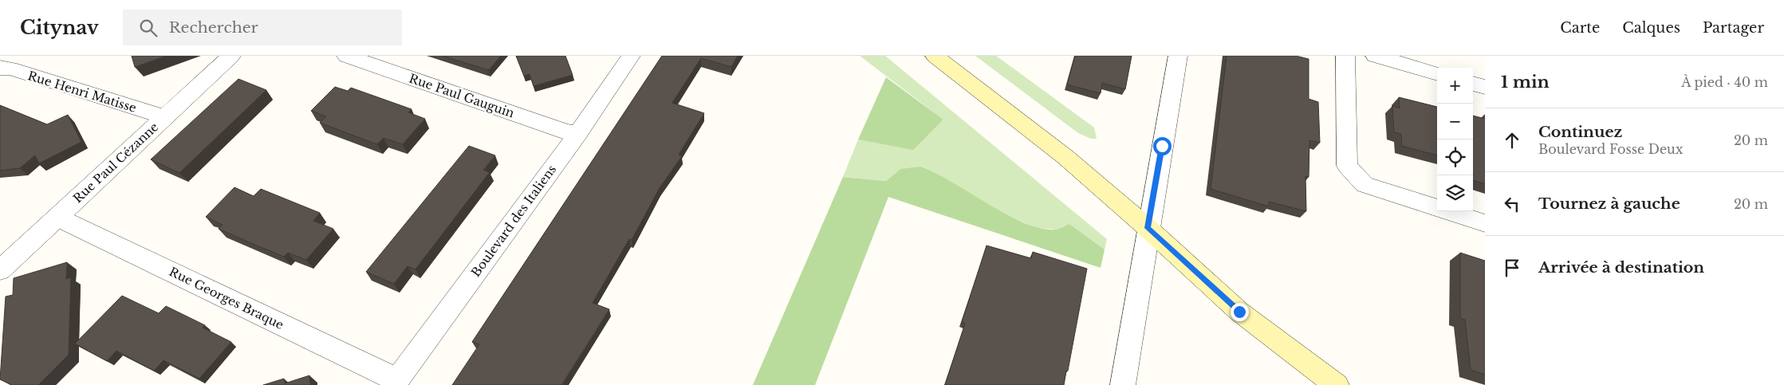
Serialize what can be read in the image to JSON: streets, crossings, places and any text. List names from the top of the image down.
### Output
{
  "streets": {
    "street": [
      "Rue Henri Matisse",
      "Rue Paul Gauguin",
      "Rue Paul Cézanne",
      "Boulevard des Italiens",
      "Rue Georges Braque"
    ]
  },
  "crossings": [
    ["Rue Henri Matisse", "Rue Paul Cézanne"],
    ["Rue Paul Gauguin", "Boulevard des Italiens"],
    ["Rue Paul Cézanne", "Rue Georges Braque"],
    ["Boulevard des Italiens", "Rue Georges Braque"]
  ],
  "page": {
    "header": "Citynav",
    "search": "Rechercher",
    "nav": ["Carte", "Calques", "Partager"],
    "heading": ["1 min", "À pied · 40 m"],
    "map_buttons": ["+", "−"],
    "list": [
      ["Continuez", "Boulevard Fosse Deux", "20 m"],
      ["Tournez à gauche", "20 m"],
      "Arrivée à destination"
    ]
  }
}
